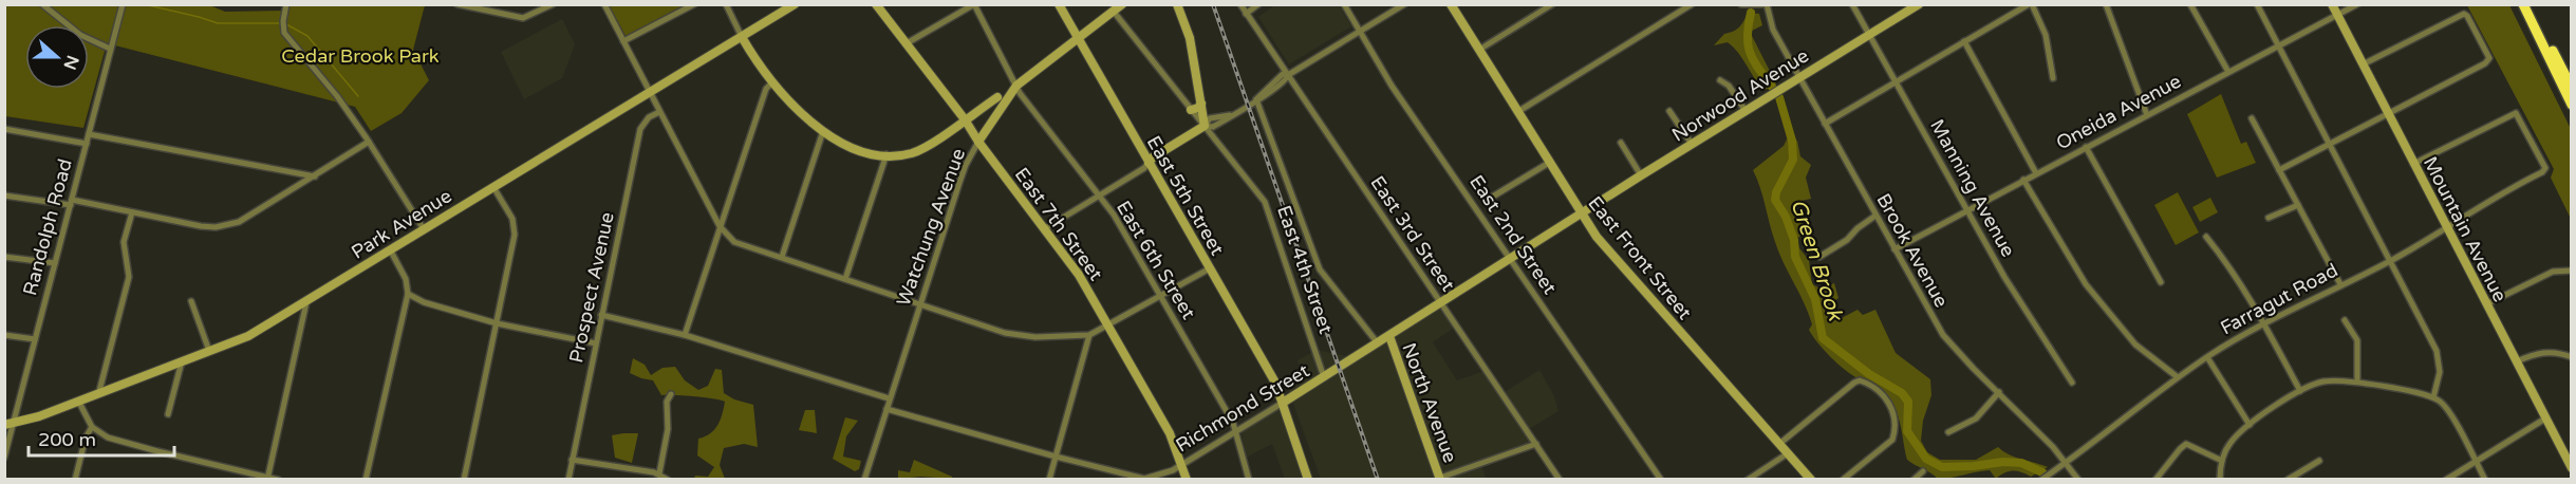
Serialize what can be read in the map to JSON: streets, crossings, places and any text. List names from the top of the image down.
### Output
{
  "streets": {
    "street": [
      "Norwood Avenue",
      "Oneida Avenue",
      "Manning Avenue",
      "East 5th Street",
      "Park Avenue",
      "East 7th Street",
      "Randolph Road",
      "Watchung Avenue",
      "Mountain Avenue",
      "East 3rd Street",
      "East 2nd Street",
      "Brook Avenue",
      "East Front Street",
      "East 6th Street",
      "East 4th Street",
      "Prospect Avenue",
      "Farragut Road",
      "North Avenue",
      "Richmond Street"
    ]
  },
  "crossings": [
    ["Norwood Avenue", "Manning Avenue"],
    ["Norwood Avenue", "Brook Avenue"],
    ["Norwood Avenue", "East Front Street"],
    ["Norwood Avenue", "Richmond Street"],
    ["Oneida Avenue", "Manning Avenue"],
    ["Oneida Avenue", "Mountain Avenue"],
    ["Oneida Avenue", "Brook Avenue"],
    ["East 5th Street", "Watchung Avenue"],
    ["East 5th Street", "Richmond Street"],
    ["Park Avenue", "Randolph Road"],
    ["East 7th Street", "Watchung Avenue"],
    ["East 7th Street", "Richmond Street"],
    ["Watchung Avenue", "East 6th Street"],
    ["Watchung Avenue", "East 4th Street"],
    ["Watchung Avenue", "Richmond Street"],
    ["Mountain Avenue", "Farragut Road"],
    ["East 3rd Street", "Richmond Street"],
    ["East 2nd Street", "Richmond Street"],
    ["Brook Avenue", "Farragut Road"],
    ["East Front Street", "Richmond Street"],
    ["East 6th Street", "Richmond Street"],
    ["East 4th Street", "Richmond Street"],
    ["North Avenue", "Richmond Street"]
  ],
  "water": ["Green Brook"],
  "parks": ["Cedar Brook Park"],
  "scale_bar": "200 m",
  "north": "right"
}
